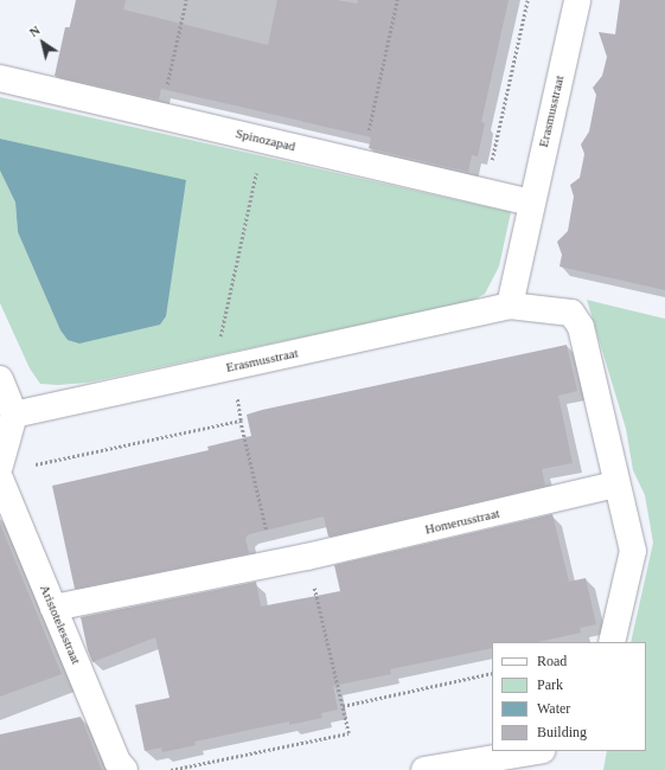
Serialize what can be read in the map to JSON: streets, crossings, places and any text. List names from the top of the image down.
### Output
{
  "streets": {
    "street": [
      "Erasmusstraat",
      "Spinozapad",
      "Homerusstraat",
      "Aristotelesstraat"
    ]
  },
  "crossings": [
    ["Erasmusstraat", "Spinozapad"],
    ["Erasmusstraat", "Homerusstraat"],
    ["Homerusstraat", "Aristotelesstraat"]
  ],
  "legend": [
    "Road",
    "Park",
    "Water",
    "Building"
  ],
  "north": "top left"
}
